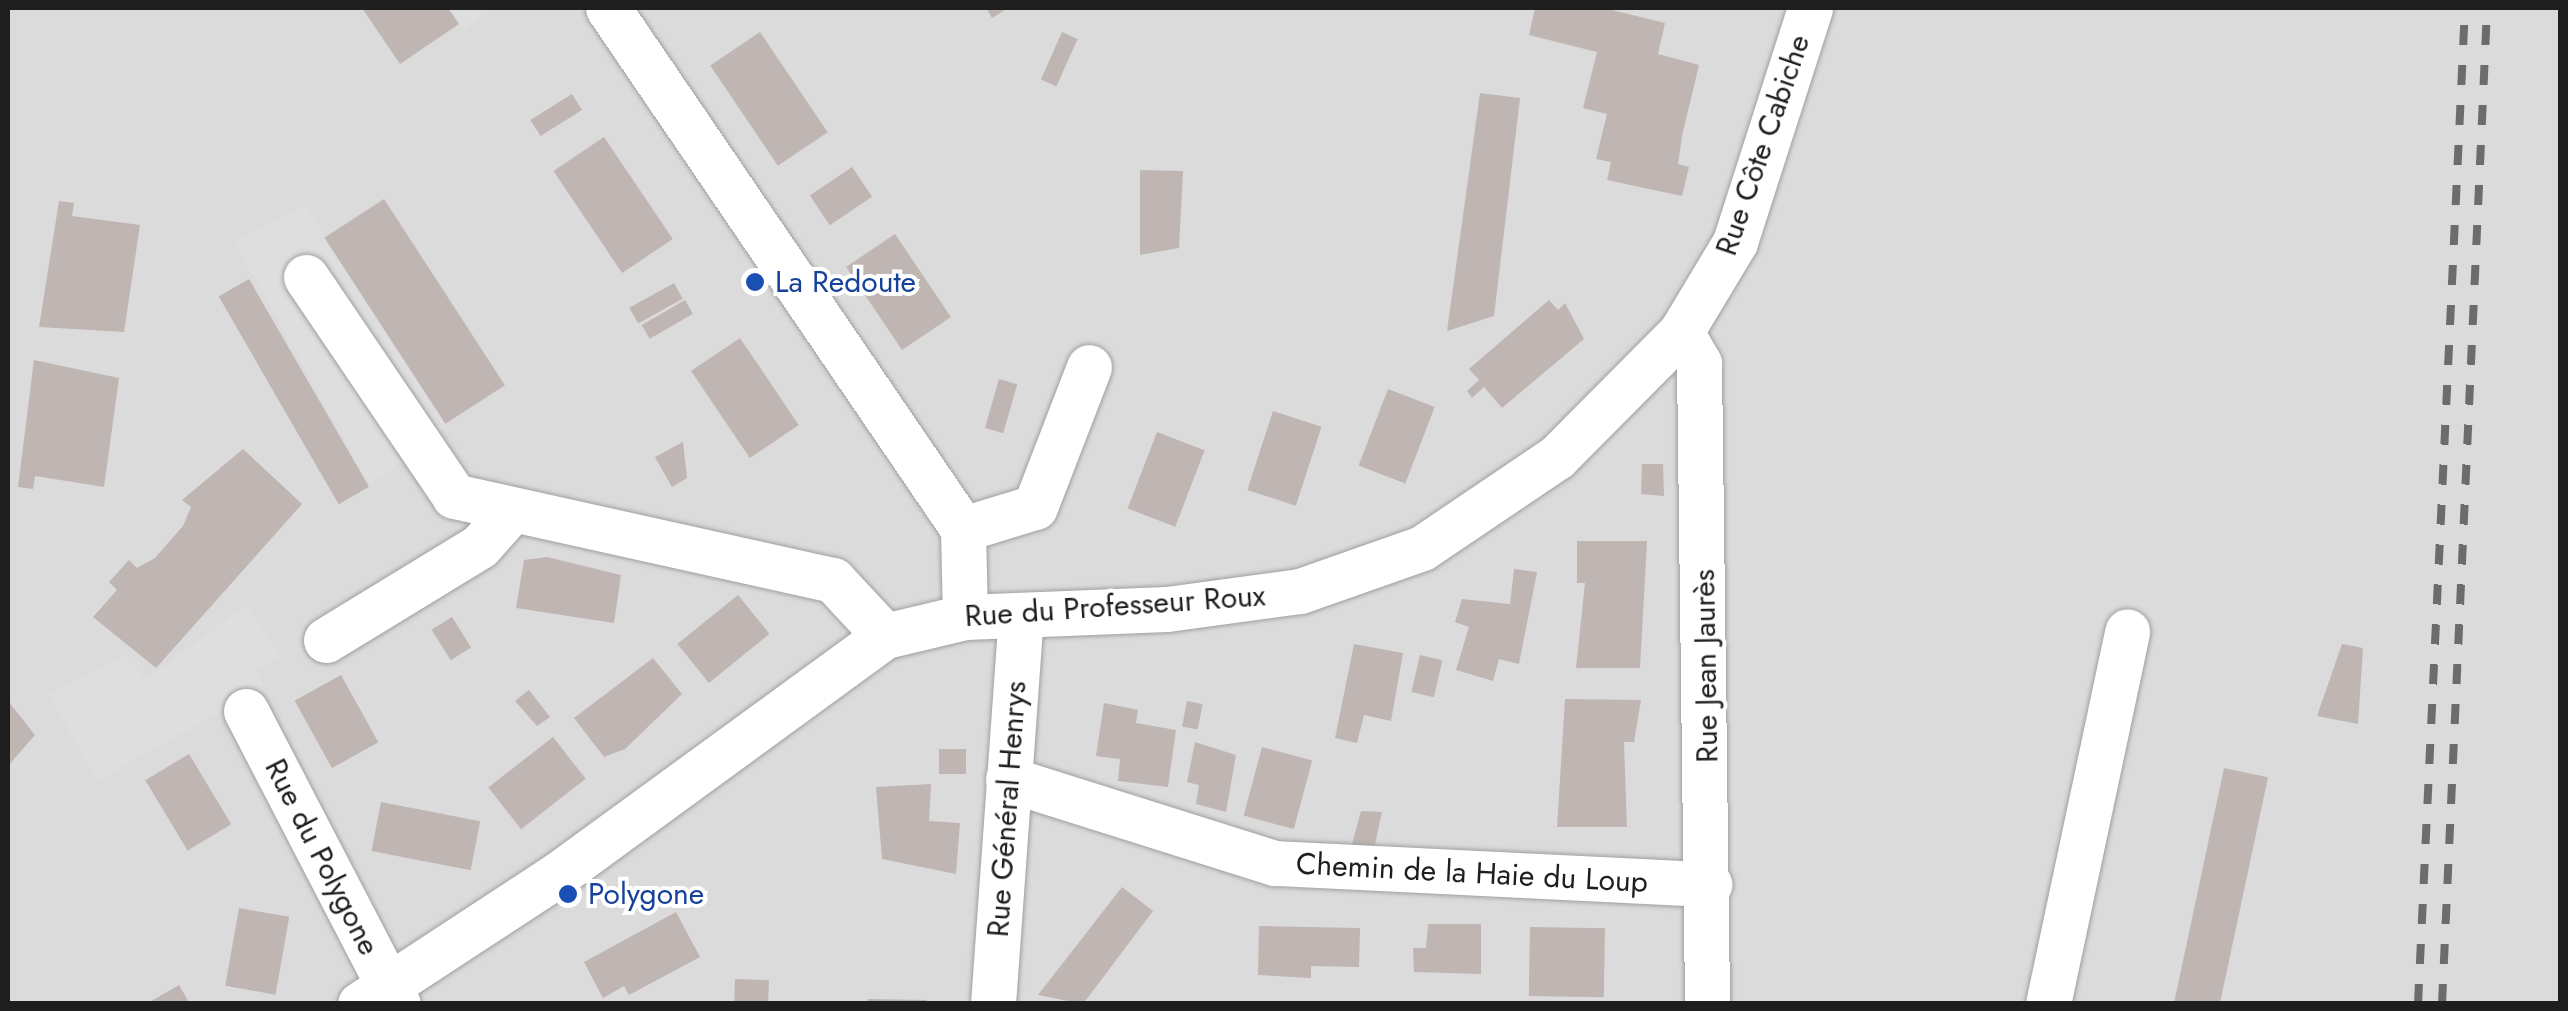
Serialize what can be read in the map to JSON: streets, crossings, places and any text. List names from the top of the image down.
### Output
{
  "streets": {
    "street": [
      "Rue Côte Cabiche",
      "Rue du Professeur Roux",
      "Rue Jean Jaurès",
      "Rue Général Henrys",
      "Rue du Polygone",
      "Chemin de la Haie du Loup"
    ]
  },
  "crossings": [
    ["Rue Côte Cabiche", "Rue du Professeur Roux"],
    ["Rue Côte Cabiche", "Rue Jean Jaurès"],
    ["Rue du Professeur Roux", "Rue Jean Jaurès"],
    ["Rue du Professeur Roux", "Rue Général Henrys"],
    ["Rue du Professeur Roux", "Rue du Polygone"],
    ["Rue Jean Jaurès", "Chemin de la Haie du Loup"],
    ["Rue Général Henrys", "Chemin de la Haie du Loup"]
  ],
  "places": ["La Redoute", "Polygone"]
}
